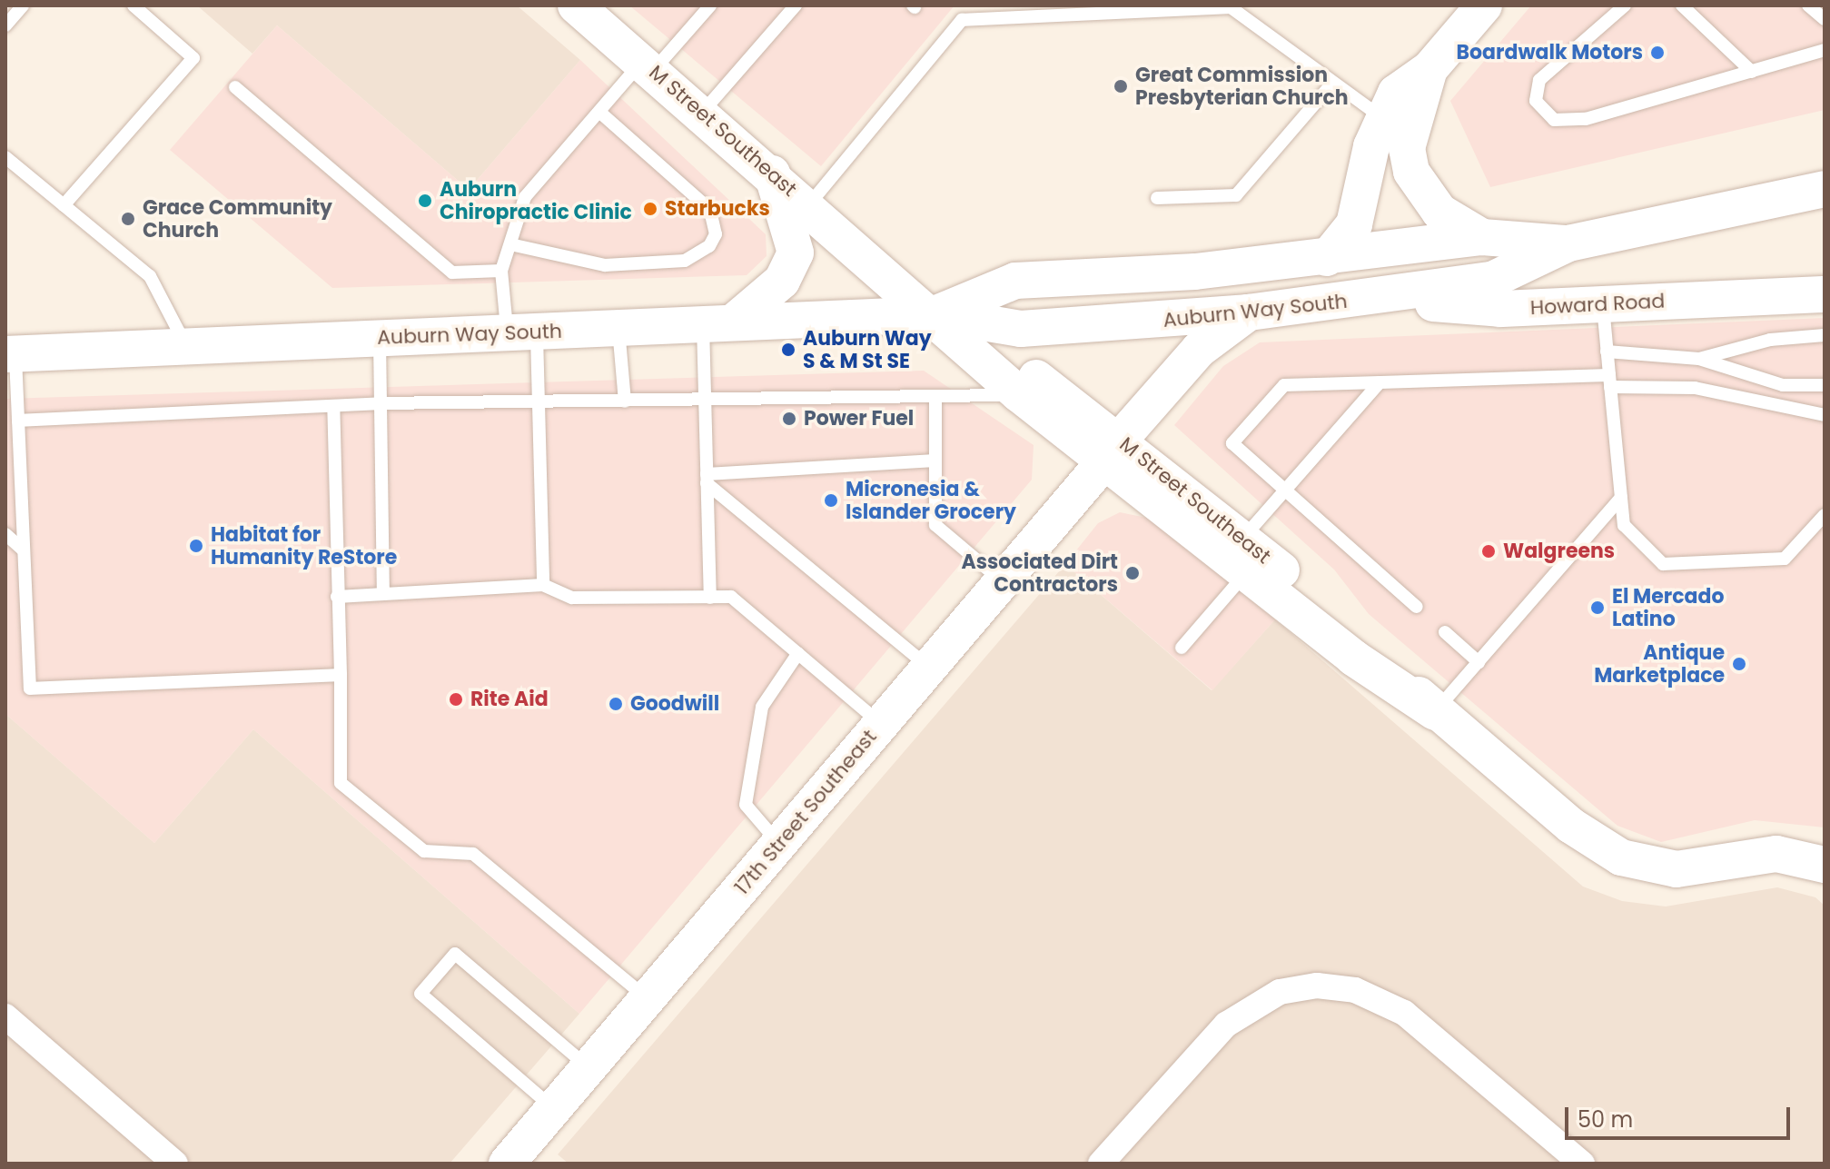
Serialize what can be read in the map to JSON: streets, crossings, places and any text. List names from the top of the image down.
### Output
{
  "streets": {
    "main road": [
      "M Street Southeast",
      "Howard Road",
      "Auburn Way South",
      "17th Street Southeast"
    ]
  },
  "crossings": [
    ["M Street Southeast", "Auburn Way South"],
    ["M Street Southeast", "17th Street Southeast"],
    ["Howard Road", "Auburn Way South"],
    ["Auburn Way South", "17th Street Southeast"]
  ],
  "places": [
    "Boardwalk Motors",
    "Great Commission Presbyterian Church",
    "Auburn Chiropractic Clinic",
    "Starbucks",
    "Grace Community Church",
    "Auburn Way S & M St SE",
    "Power Fuel",
    "Micronesia & Islander Grocery",
    "Habitat for Humanity ReStore",
    "Walgreens",
    "Associated Dirt Contractors",
    "El Mercado Latino",
    "Antique Marketplace",
    "Rite Aid",
    "Goodwill"
  ],
  "scale_bar": "50 m"
}
